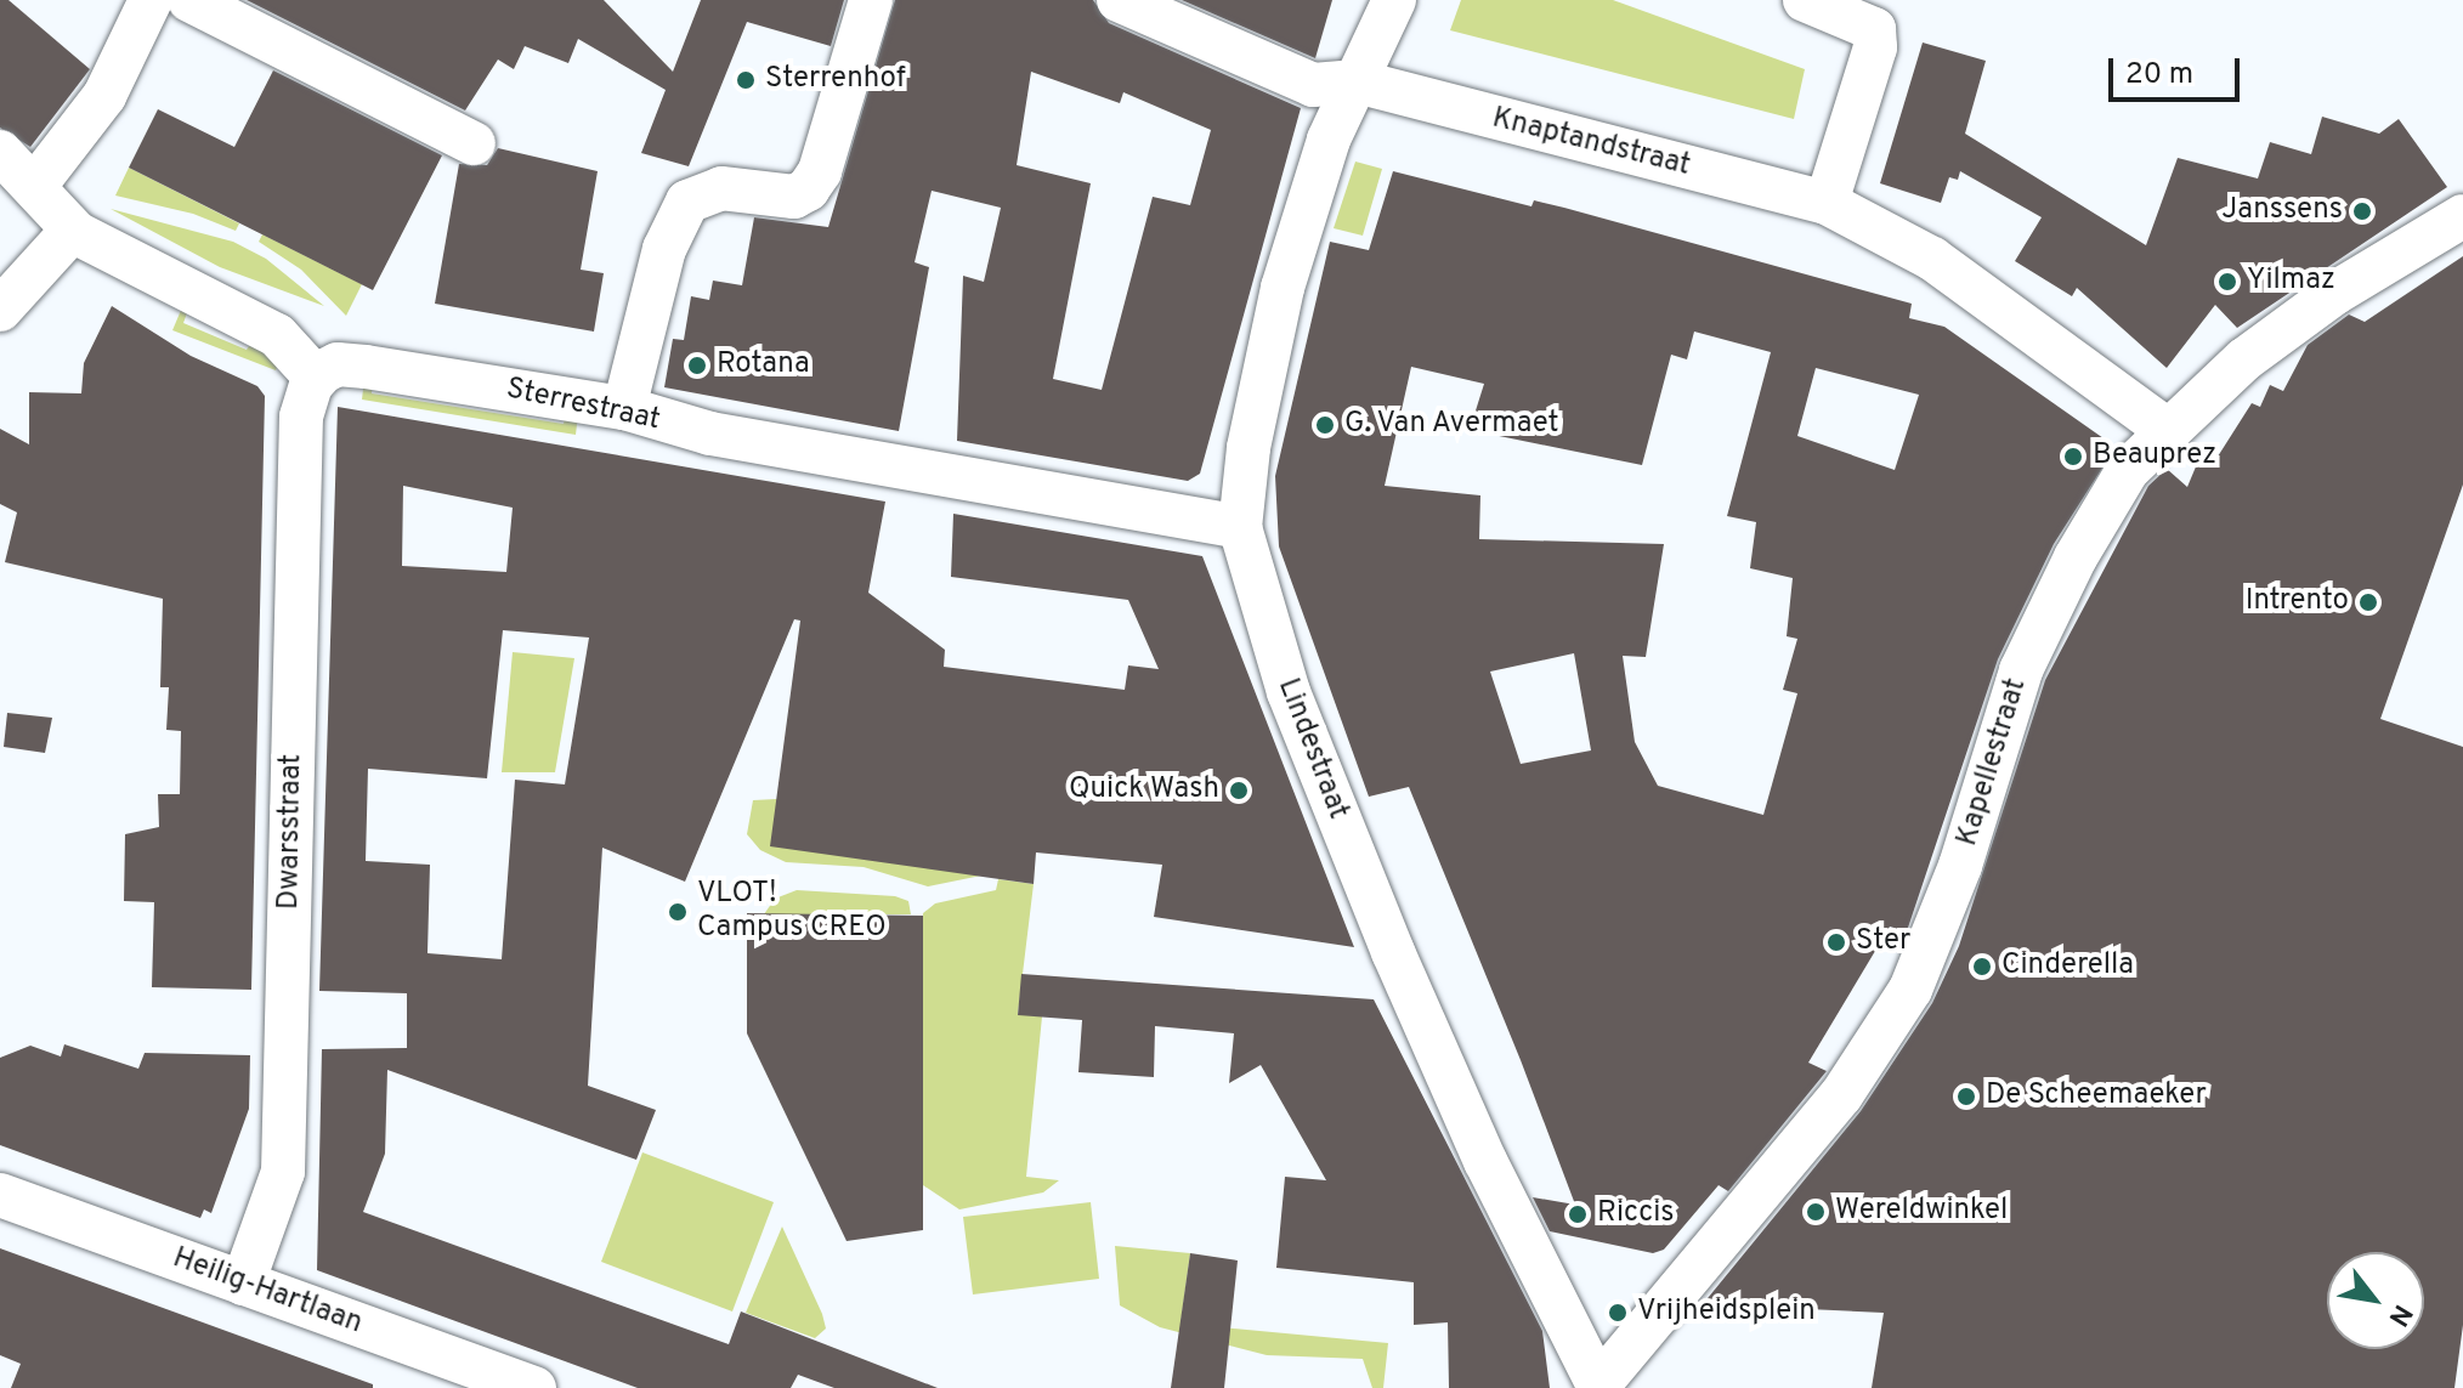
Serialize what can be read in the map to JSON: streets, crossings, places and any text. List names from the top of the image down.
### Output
{
  "streets": {
    "street": [
      "Knaptandstraat",
      "Sterrestraat",
      "Lindestraat",
      "Kapellestraat",
      "Dwarsstraat",
      "Heilig-Hartlaan"
    ]
  },
  "crossings": [
    ["Knaptandstraat", "Lindestraat"],
    ["Knaptandstraat", "Kapellestraat"],
    ["Sterrestraat", "Lindestraat"],
    ["Sterrestraat", "Dwarsstraat"],
    ["Lindestraat", "Kapellestraat"],
    ["Dwarsstraat", "Heilig-Hartlaan"]
  ],
  "places": [
    "Sterrenhof",
    "Janssens",
    "Yilmaz",
    "Rotana",
    "G. Van Avermaet",
    "Beauprez",
    "Intrento",
    "Quick Wash",
    "VLOT! Campus CREO",
    "Ster",
    "Cinderella",
    "De Scheemaeker",
    "Wereldwinkel",
    "Riccis",
    "Vrijheidsplein"
  ],
  "scale_bar": "20 m",
  "north": "bottom right"
}
